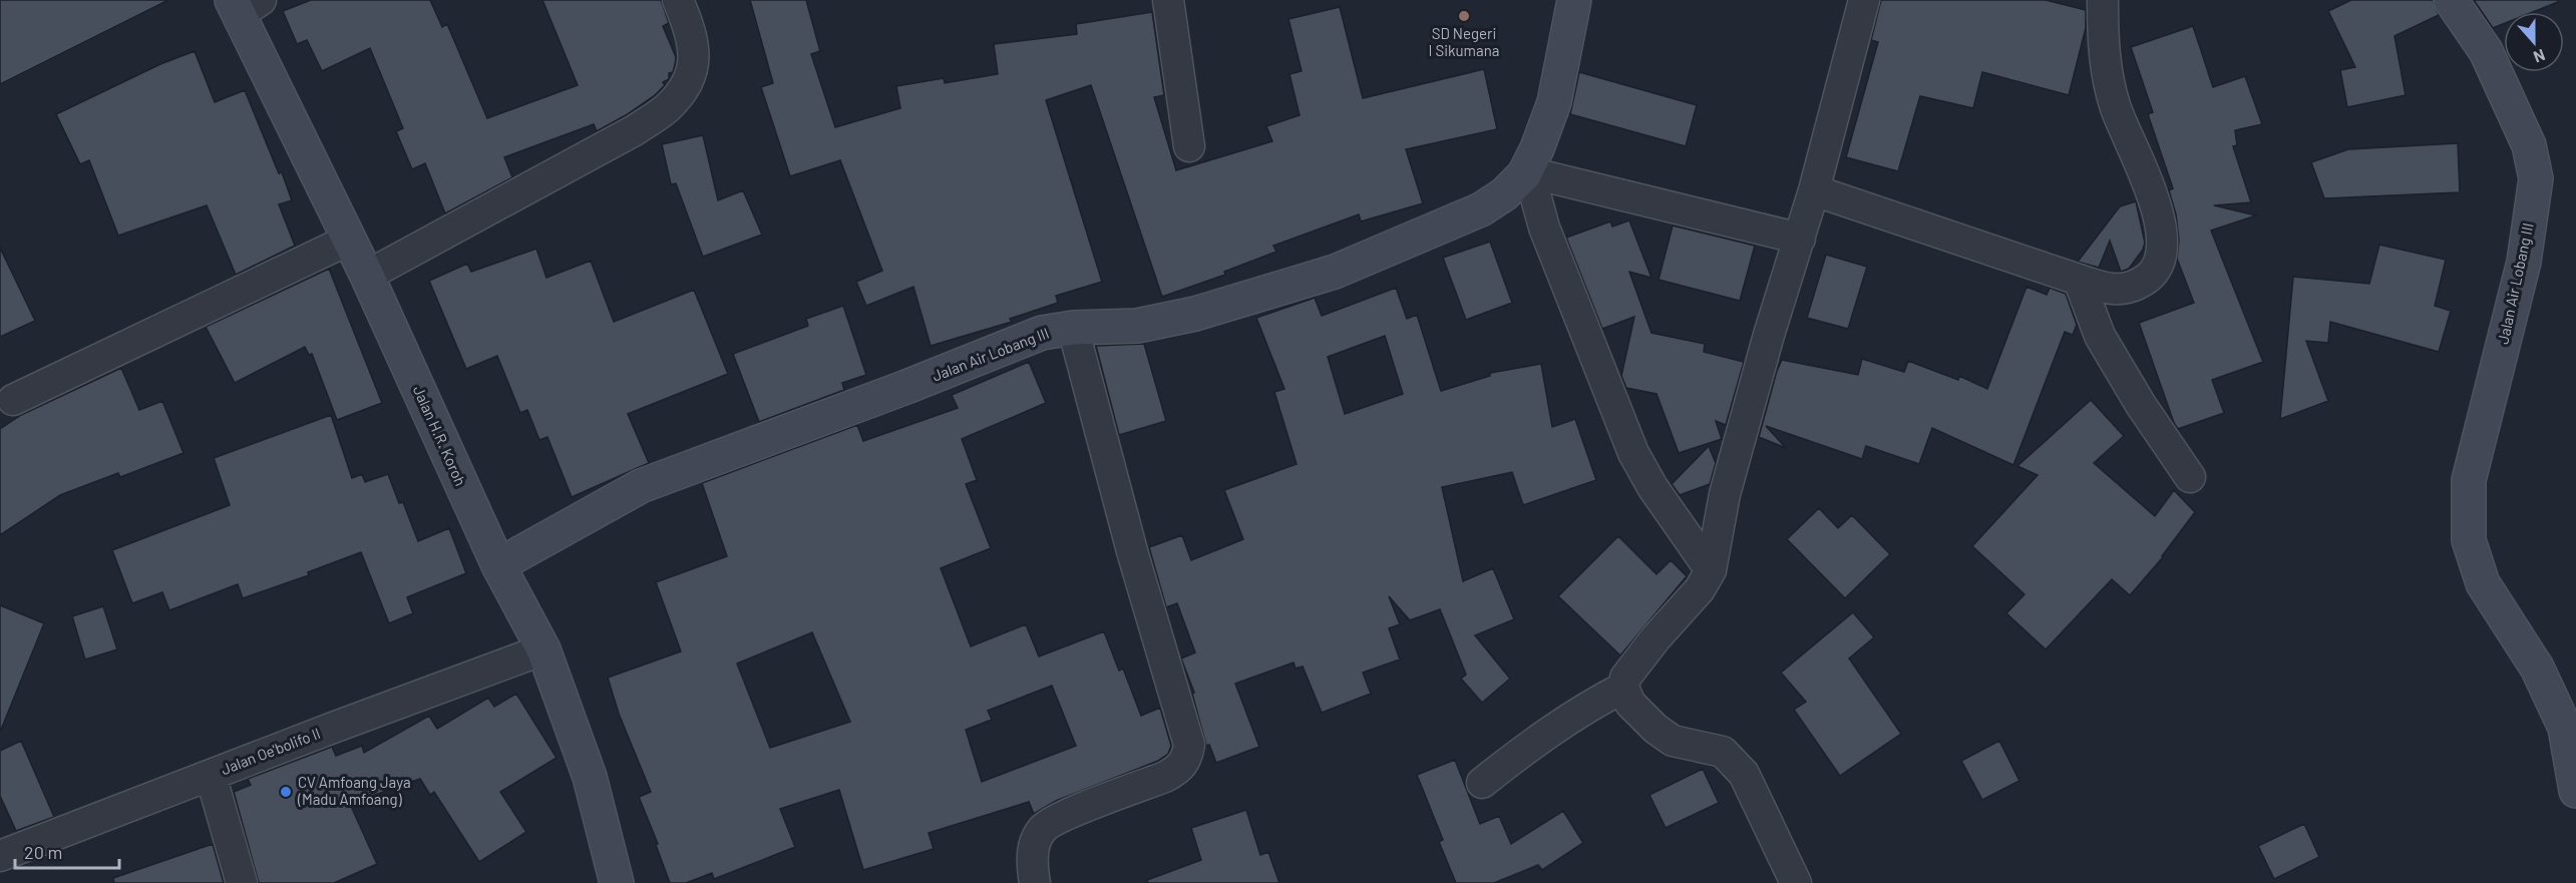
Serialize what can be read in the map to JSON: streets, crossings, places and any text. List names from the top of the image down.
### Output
{
  "streets": {
    "street": ["Jalan Air Lobang III", "Jalan H.R. Koroh", "Jalan Oe'bolifo II"]
  },
  "crossings": [
    ["Jalan Air Lobang III", "Jalan H.R. Koroh"],
    ["Jalan H.R. Koroh", "Jalan Oe'bolifo II"]
  ],
  "places": ["SD Negeri I Sikumana", "CV Amfoang Jaya (Madu Amfoang)"],
  "scale_bar": "20 m",
  "north": "bottom"
}
